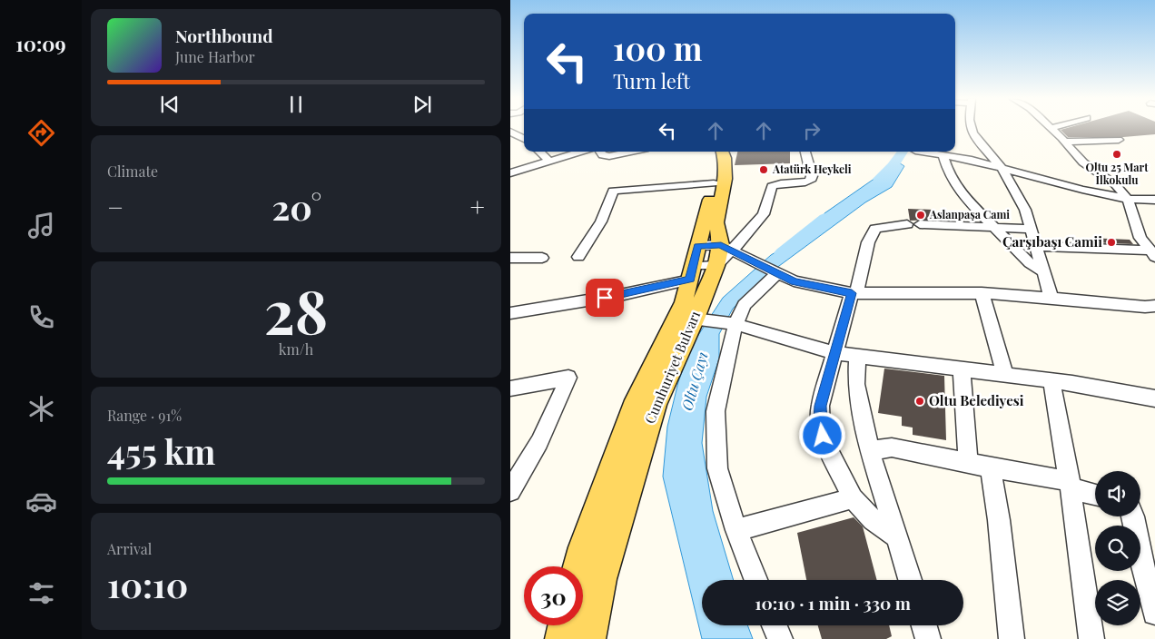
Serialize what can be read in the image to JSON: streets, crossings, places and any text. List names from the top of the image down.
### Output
{
  "streets": {
    "main road": ["Cumhuriyet Bulvarı"]
  },
  "water": ["Oltu Çayı"],
  "places": [
    "Oltu 25 Mart İlkokulu",
    "Atatürk Heykeli",
    "Aslanpaşa Cami",
    "Çarşıbaşı Camii",
    "Oltu Belediyesi"
  ],
  "page": {
    "tabs": "10:09",
    "turn": ["100 m", "Turn left"],
    "song": ["Northbound", "June Harbor"],
    "tile": [
      "Climate",
      ["28", "km/h"],
      ["Range · 91%", "455 km"],
      ["Arrival", "10:10"]
    ],
    "heat": ["−", "20°", "+"],
    "limit": "30",
    "trip": "10:10 · 1 min · 330 m"
  }
}
